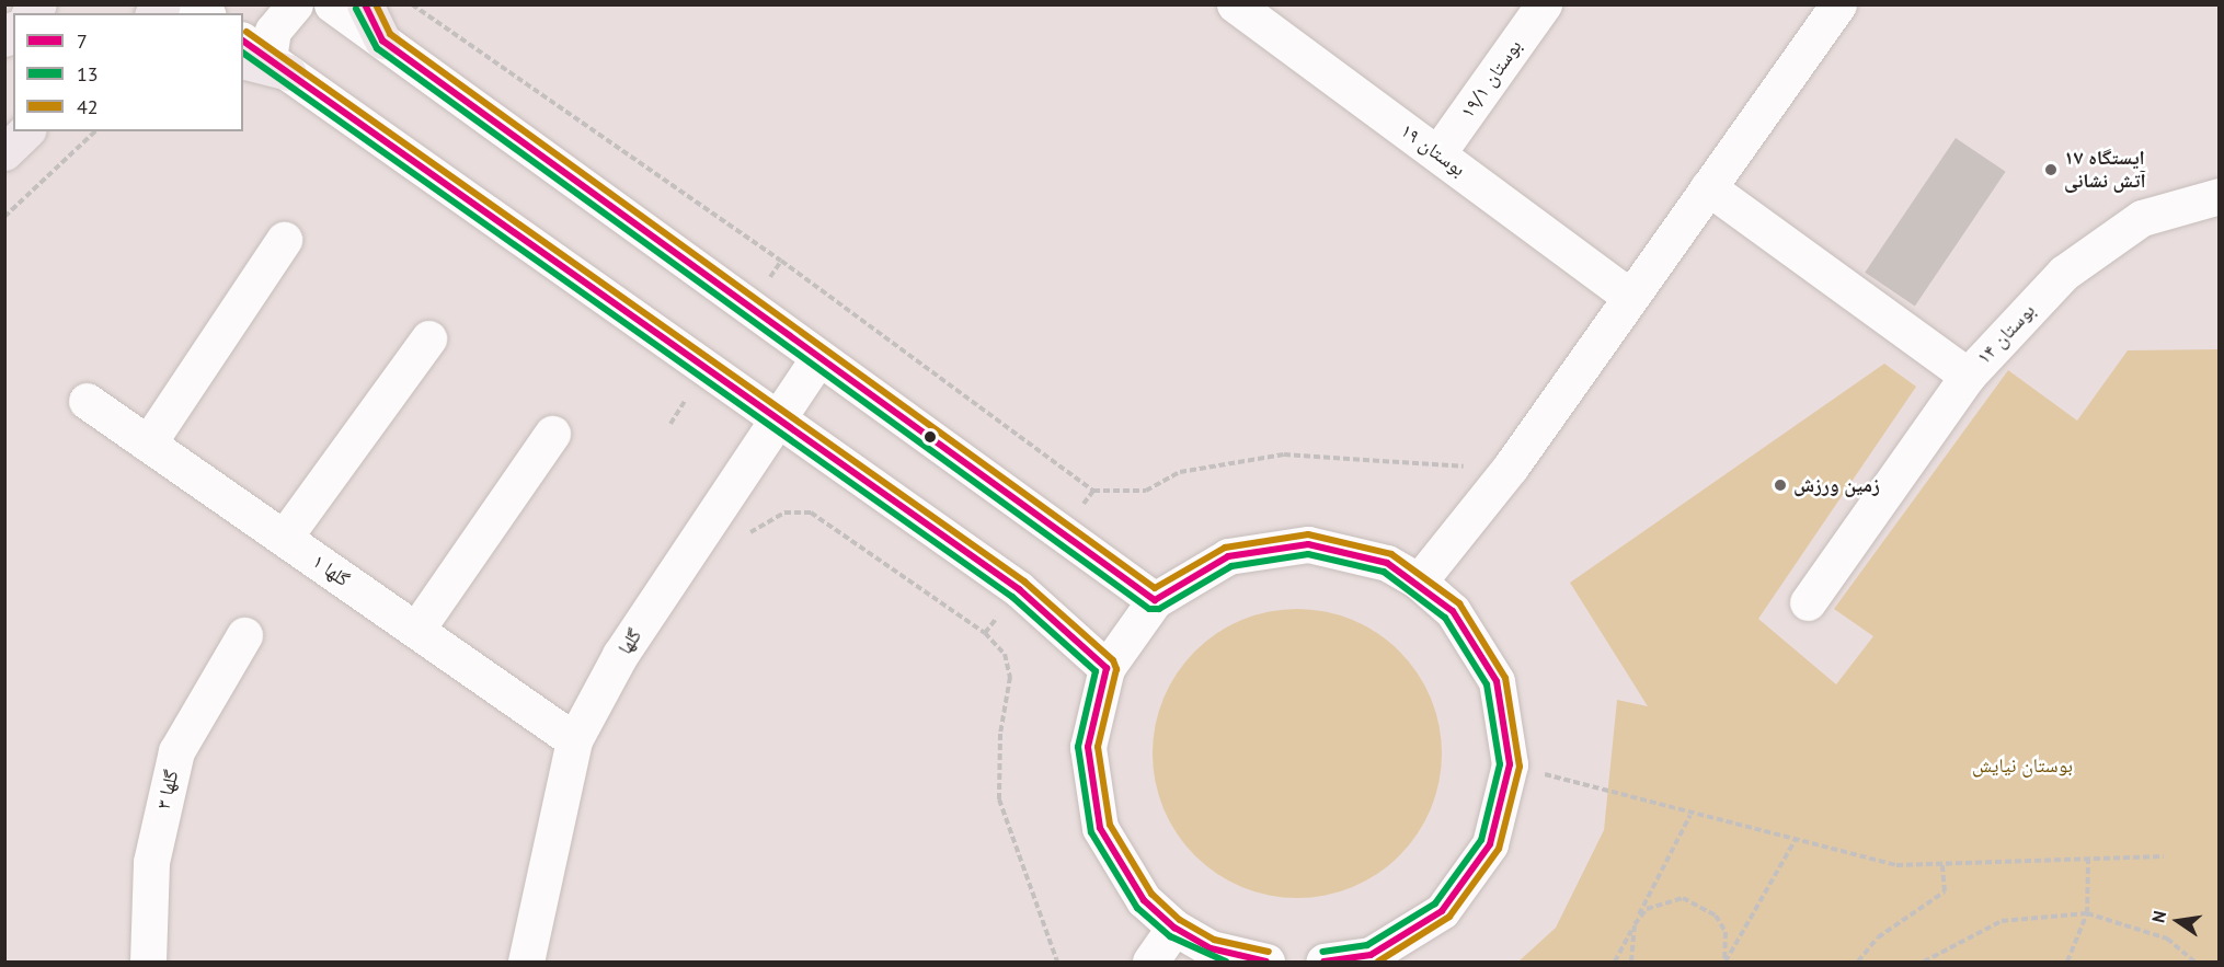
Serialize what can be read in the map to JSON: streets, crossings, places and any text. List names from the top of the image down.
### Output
{
  "streets": {
    "street": [
      "بوستان ۱۹/۱",
      "بوستان ۱۹",
      "بوستان ۱۴",
      "گلها ۱",
      "گلها",
      "گلها ۳"
    ]
  },
  "crossings": [
    ["بوستان ۱۹/۱", "بوستان ۱۹"],
    ["گلها ۱", "گلها"]
  ],
  "parks": ["بوستان نیایش"],
  "places": ["ایستگاه ۱۷ آتش نشانی", "زمین ورزش"],
  "lines": ["transit line 7", "transit line 42", "transit line 13"],
  "legend": ["7", "13", "42"],
  "north": "left"
}
